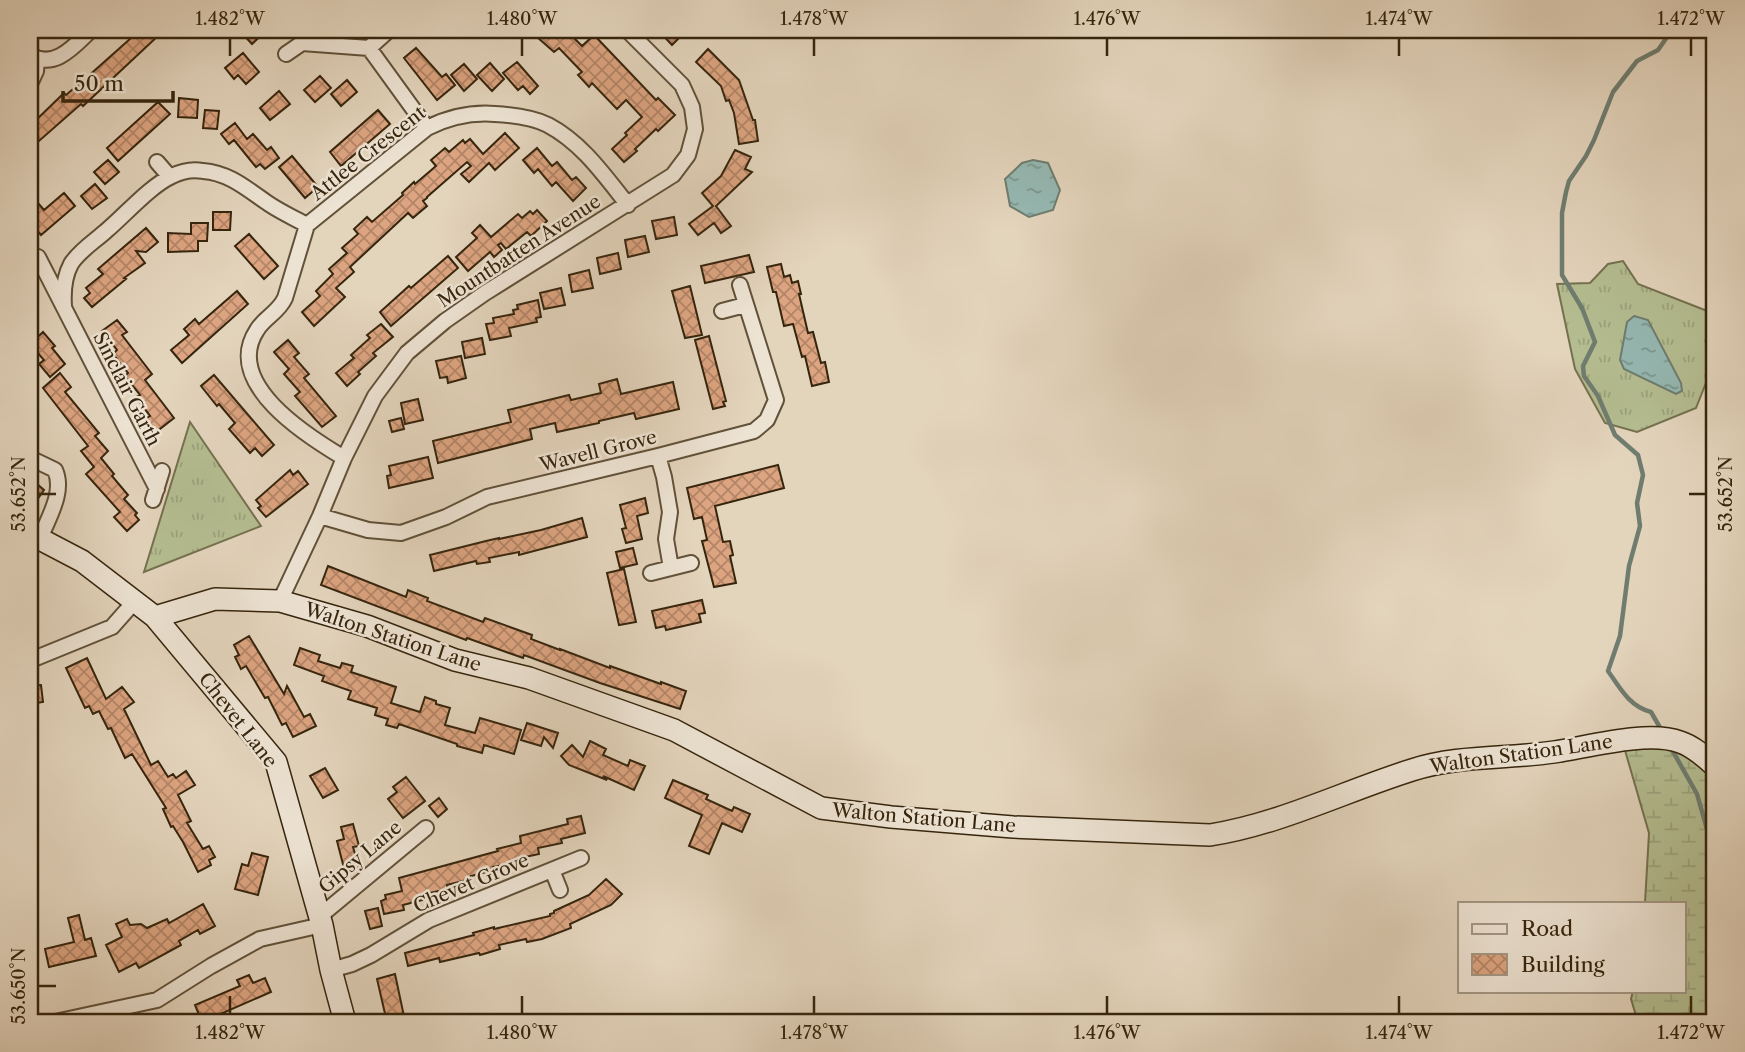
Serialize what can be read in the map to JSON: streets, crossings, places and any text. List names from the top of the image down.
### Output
{
  "streets": {
    "main road": ["Walton Station Lane", "Chevet Lane"],
    "street": [
      "Attlee Crescent",
      "Mountbatten Avenue",
      "Sinclair Garth",
      "Wavell Grove",
      "Gipsy Lane",
      "Chevet Grove"
    ]
  },
  "crossings": [
    ["Attlee Crescent", "Mountbatten Avenue"],
    ["Mountbatten Avenue", "Wavell Grove"],
    ["Mountbatten Avenue", "Walton Station Lane"],
    ["Walton Station Lane", "Chevet Lane"],
    ["Chevet Lane", "Gipsy Lane"],
    ["Chevet Lane", "Chevet Grove"]
  ],
  "legend": ["Road", "Building"],
  "scale_bar": "50 m",
  "coordinates": [
    "1.482°W",
    "1.480°W",
    "1.478°W",
    "1.476°W",
    "1.474°W",
    "1.472°W",
    "53.652°N",
    "53.650°N"
  ]
}
